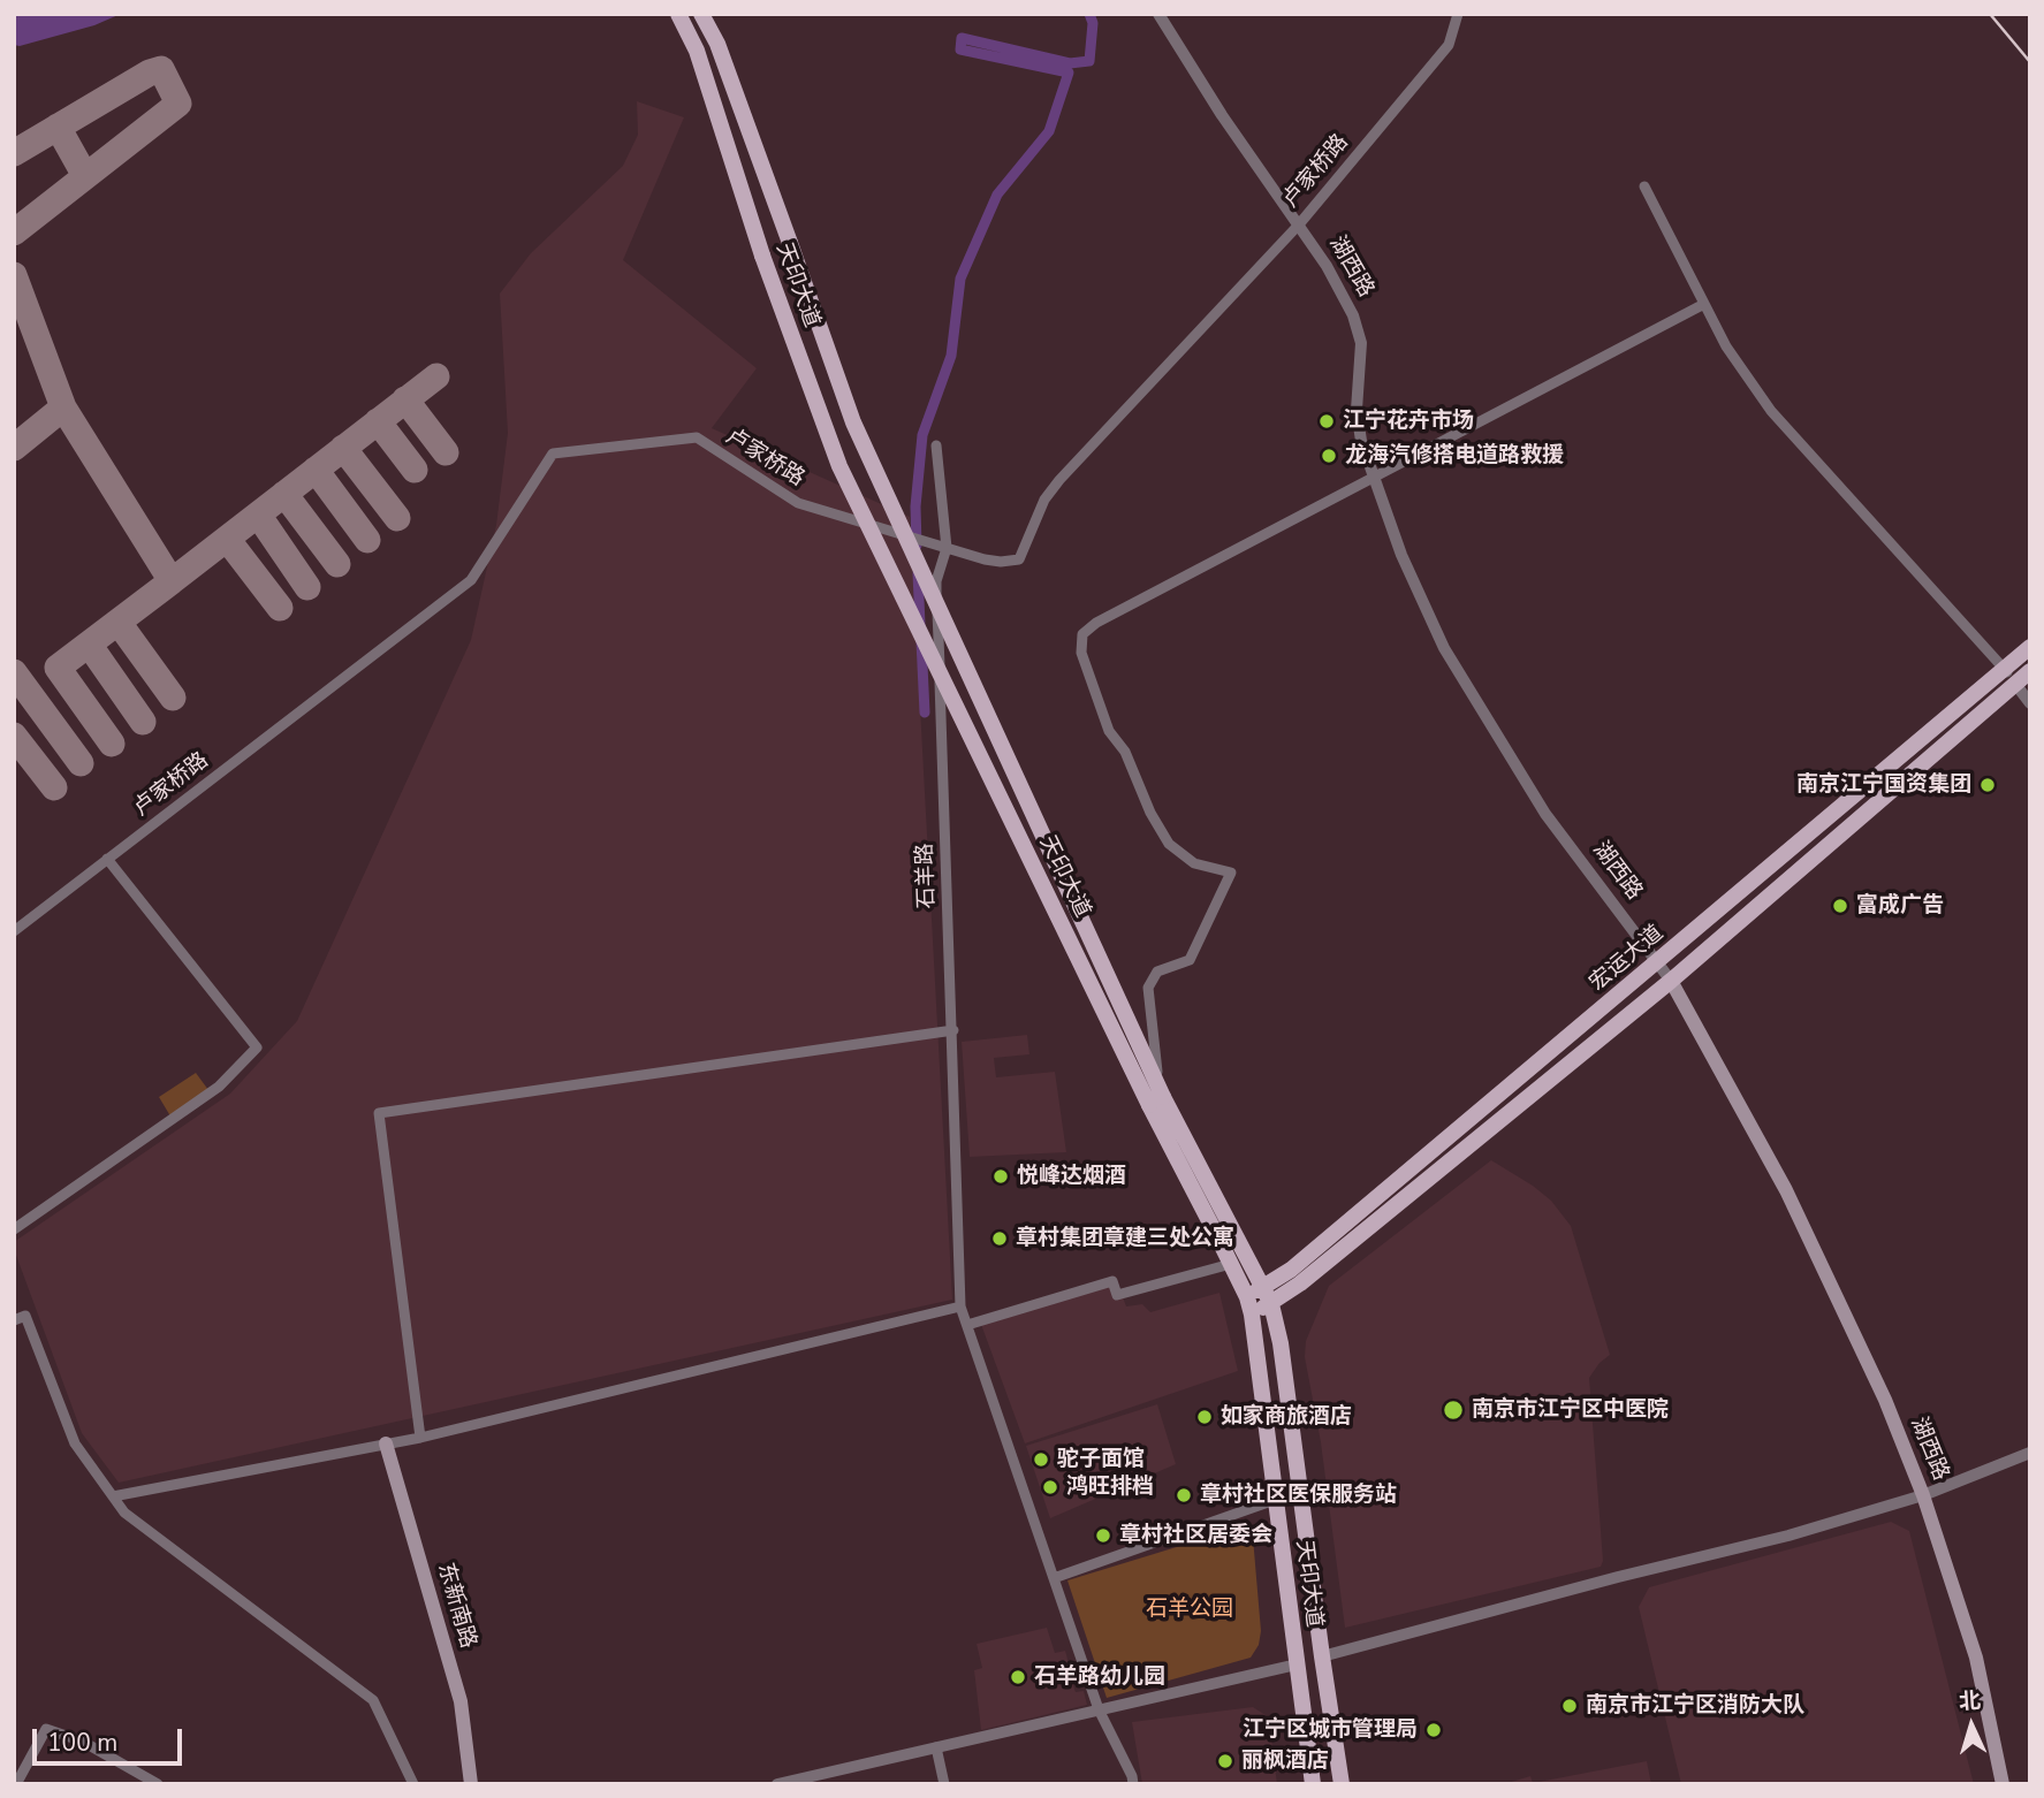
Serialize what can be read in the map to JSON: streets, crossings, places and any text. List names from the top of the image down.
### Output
{
  "streets": {
    "main road": [
      "湖西路",
      "天印大道",
      "宏运大道",
      "东新南路"
    ],
    "street": ["卢家桥路", "石羊路"]
  },
  "crossings": [
    ["卢家桥路", "湖西路"],
    ["卢家桥路", "石羊路"],
    ["湖西路", "宏运大道"],
    ["天印大道", "宏运大道"]
  ],
  "parks": ["石羊公园"],
  "places": [
    "江宁花卉市场",
    "龙海汽修搭电道路救援",
    "南京江宁国资集团",
    "富成广告",
    "悦峰达烟酒",
    "章村集团章建三处公寓",
    "南京市江宁区中医院",
    "如家商旅酒店",
    "驼子面馆",
    "鸿旺排档",
    "章村社区医保服务站",
    "章村社区居委会",
    "石羊路幼儿园",
    "南京市江宁区消防大队",
    "江宁区城市管理局",
    "丽枫酒店"
  ],
  "scale_bar": "100 m",
  "north": "top"
}
